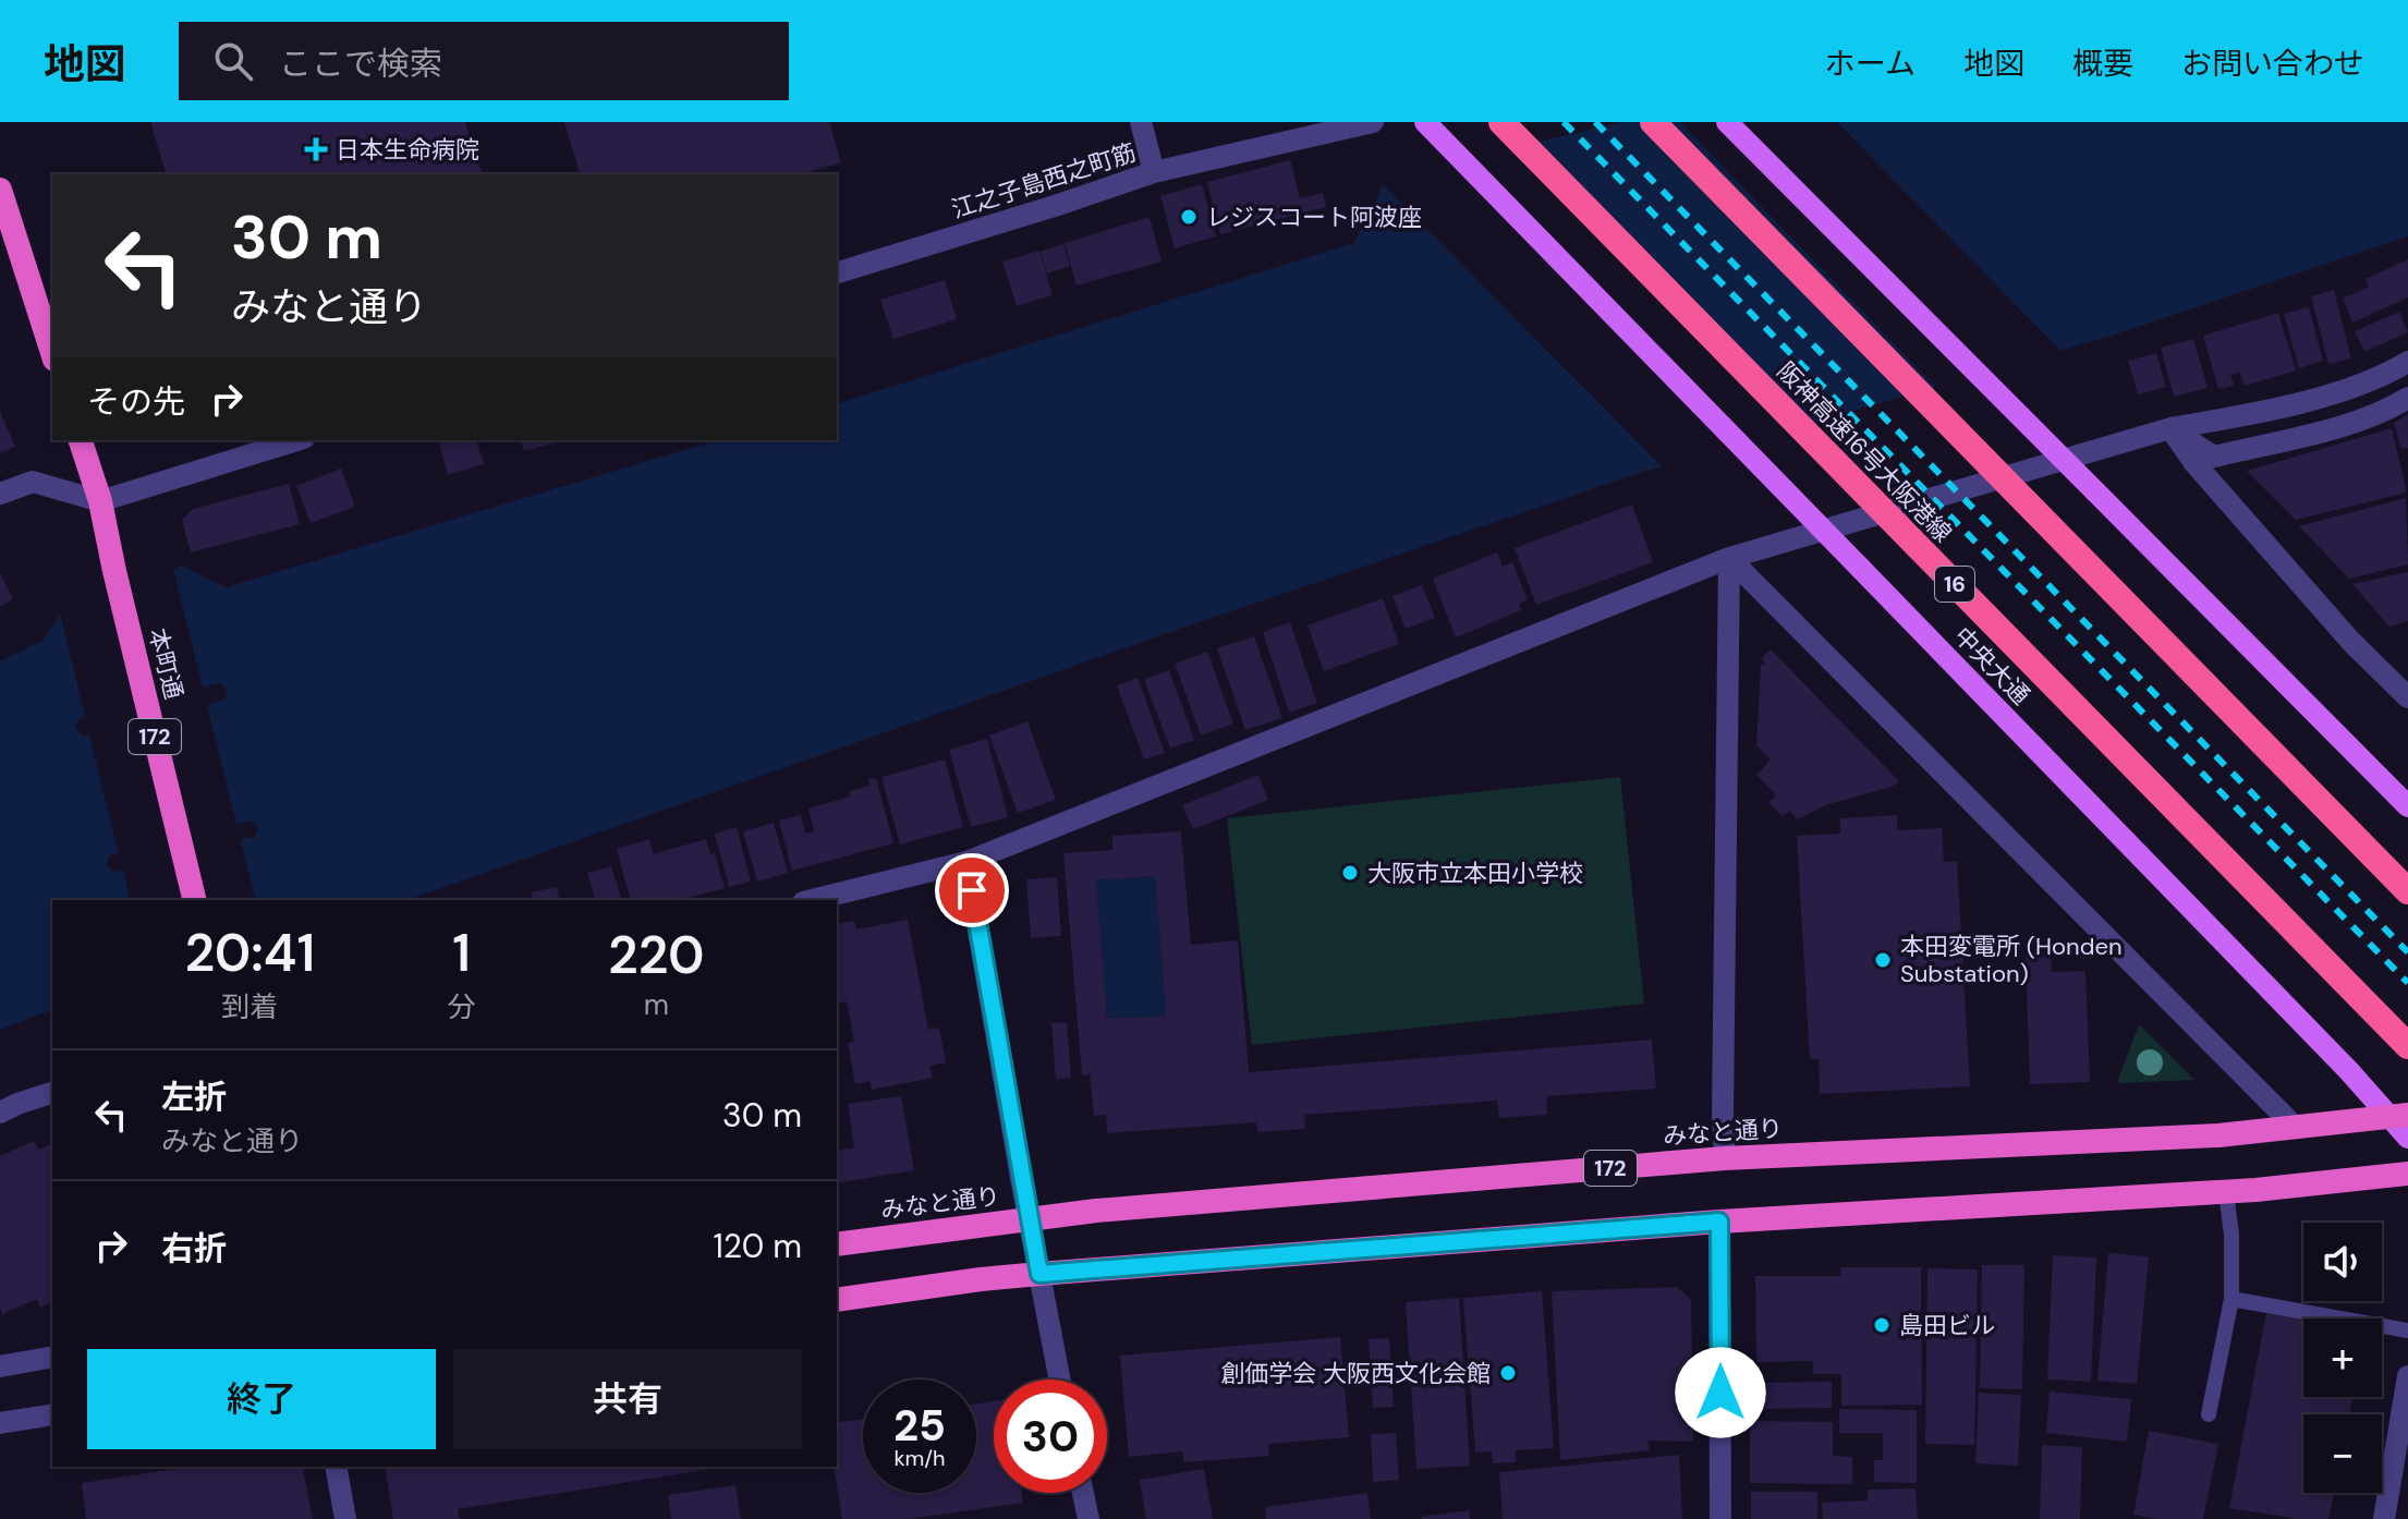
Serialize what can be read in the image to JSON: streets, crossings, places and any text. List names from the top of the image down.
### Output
{
  "streets": {
    "highway": [
      "阪神高速16号大阪港線",
      "16",
      "本町通",
      "172",
      "みなと通り"
    ],
    "main road": ["中央大通"],
    "street": ["江之子島西之町筋"]
  },
  "crossings": [
    ["中央大通", "みなと通り"]
  ],
  "places": {
    "health": ["日本生命病院"],
    "other": [
      "レジスコート阿波座",
      "大阪市立本田小学校",
      "本田変電所 (Honden Substation)",
      "島田ビル",
      "創価学会 大阪西文化会館"
    ]
  },
  "page": {
    "header": "地図",
    "search": "ここで検索",
    "nav": [
      "ホーム",
      "地図",
      "概要",
      "お問い合わせ"
    ],
    "turn": ["30 m", "みなと通り"],
    "then": "その先",
    "eta": [
      "20:41",
      "到着",
      "1",
      "分",
      "220",
      "m"
    ],
    "list": [
      {
        "name": "左折",
        "note": "みなと通り",
        "value": "30 m"
      },
      {
        "name": "右折",
        "value": "120 m"
      }
    ],
    "map_buttons": ["+", "−"],
    "buttons": ["終了", "共有"],
    "speed": "25 km/h",
    "limit": "30"
  }
}
